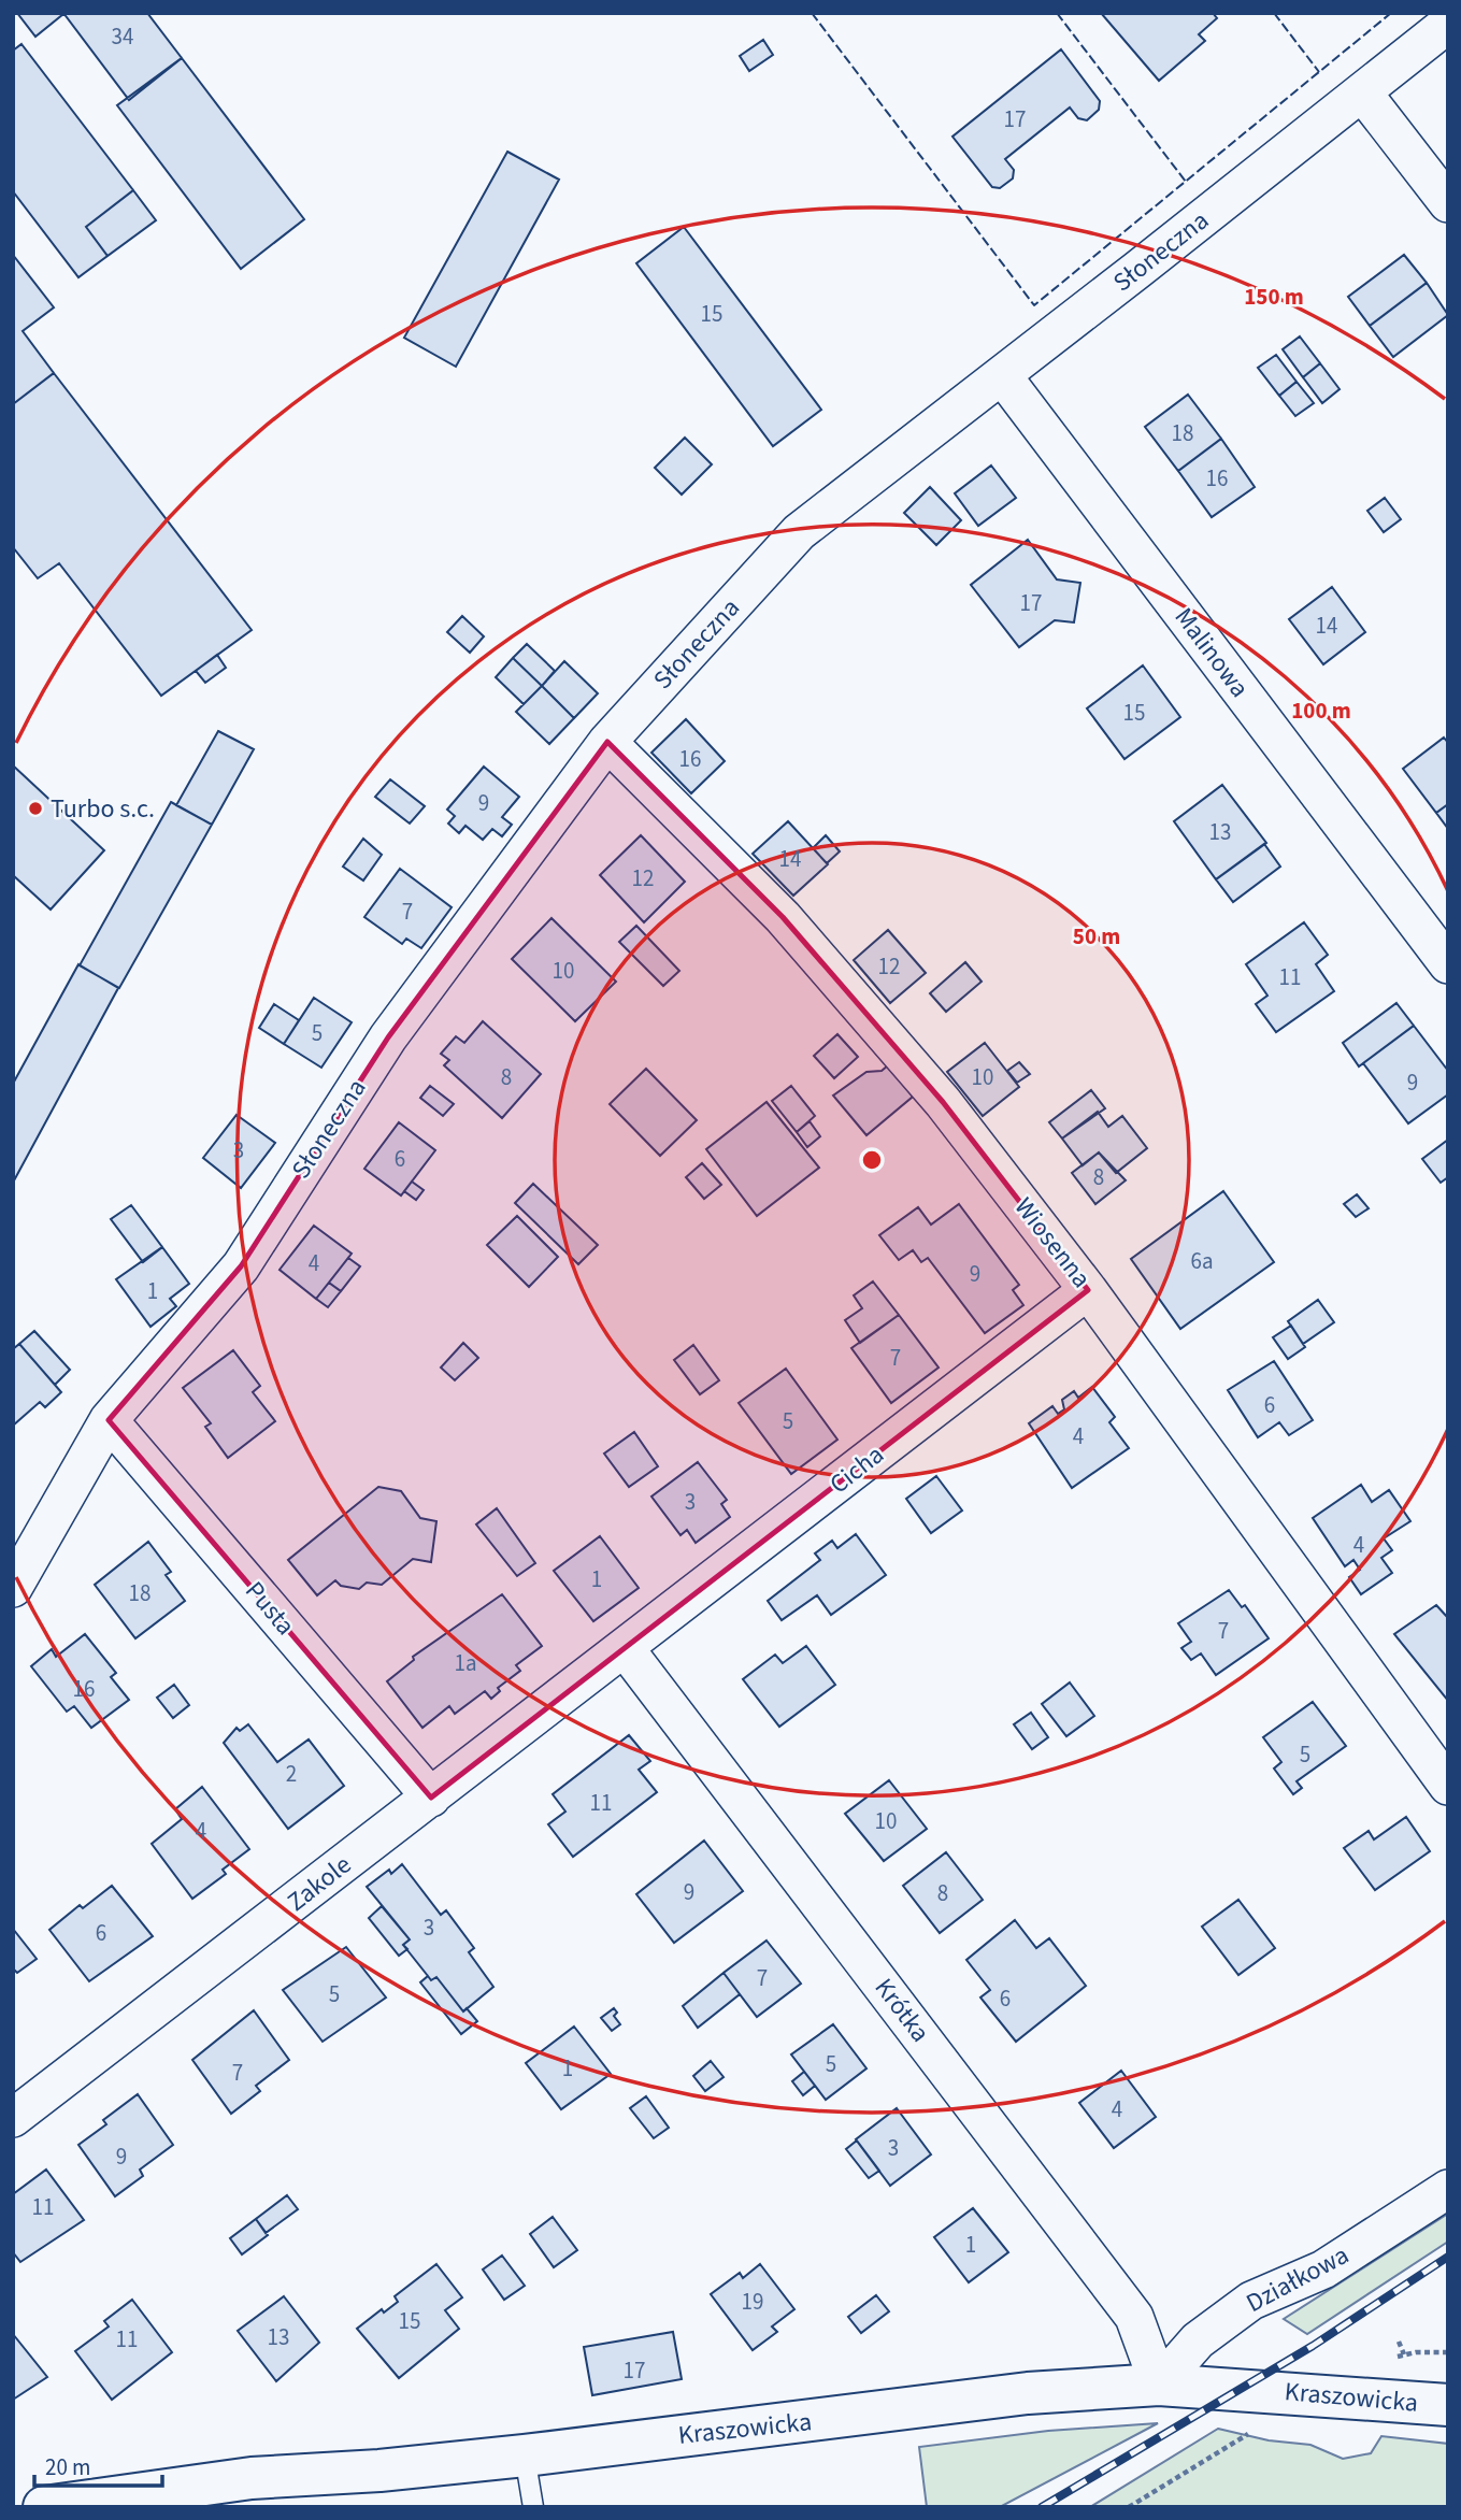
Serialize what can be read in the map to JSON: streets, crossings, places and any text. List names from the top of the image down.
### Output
{
  "streets": {
    "street": [
      "Słoneczna",
      "Malinowa",
      "Wiosenna",
      "Cicha",
      "Pusta",
      "Zakole",
      "Krótka",
      "Działkowa",
      "Kraszowicka"
    ]
  },
  "crossings": [
    ["Słoneczna", "Malinowa"],
    ["Słoneczna", "Wiosenna"],
    ["Słoneczna", "Pusta"],
    ["Wiosenna", "Cicha"],
    ["Cicha", "Zakole"],
    ["Cicha", "Krótka"],
    ["Pusta", "Zakole"],
    ["Zakole", "Krótka"],
    ["Krótka", "Działkowa"],
    ["Krótka", "Kraszowicka"],
    ["Działkowa", "Kraszowicka"]
  ],
  "places": ["Turbo s.c."],
  "house_numbers": [
    "34",
    "17",
    "15",
    "18",
    "16",
    "17",
    "14",
    "15",
    "16",
    "9",
    "13",
    "14",
    "12",
    "7",
    "12",
    "10",
    "11",
    "5",
    "8",
    "10",
    "9",
    "3",
    "6",
    "8",
    "6a",
    "4",
    "9",
    "1",
    "7",
    "6",
    "5",
    "4",
    "3",
    "4",
    "1",
    "18",
    "7",
    "1a",
    "16",
    "5",
    "2",
    "11",
    "10",
    "4",
    "9",
    "8",
    "3",
    "6",
    "7",
    "5",
    "6",
    "5",
    "1",
    "7",
    "4",
    "3",
    "9",
    "11",
    "1",
    "19",
    "15",
    "13",
    "11",
    "17"
  ],
  "scale_bar": "20 m",
  "rings": ["150 m", "100 m", "50 m"]
}
